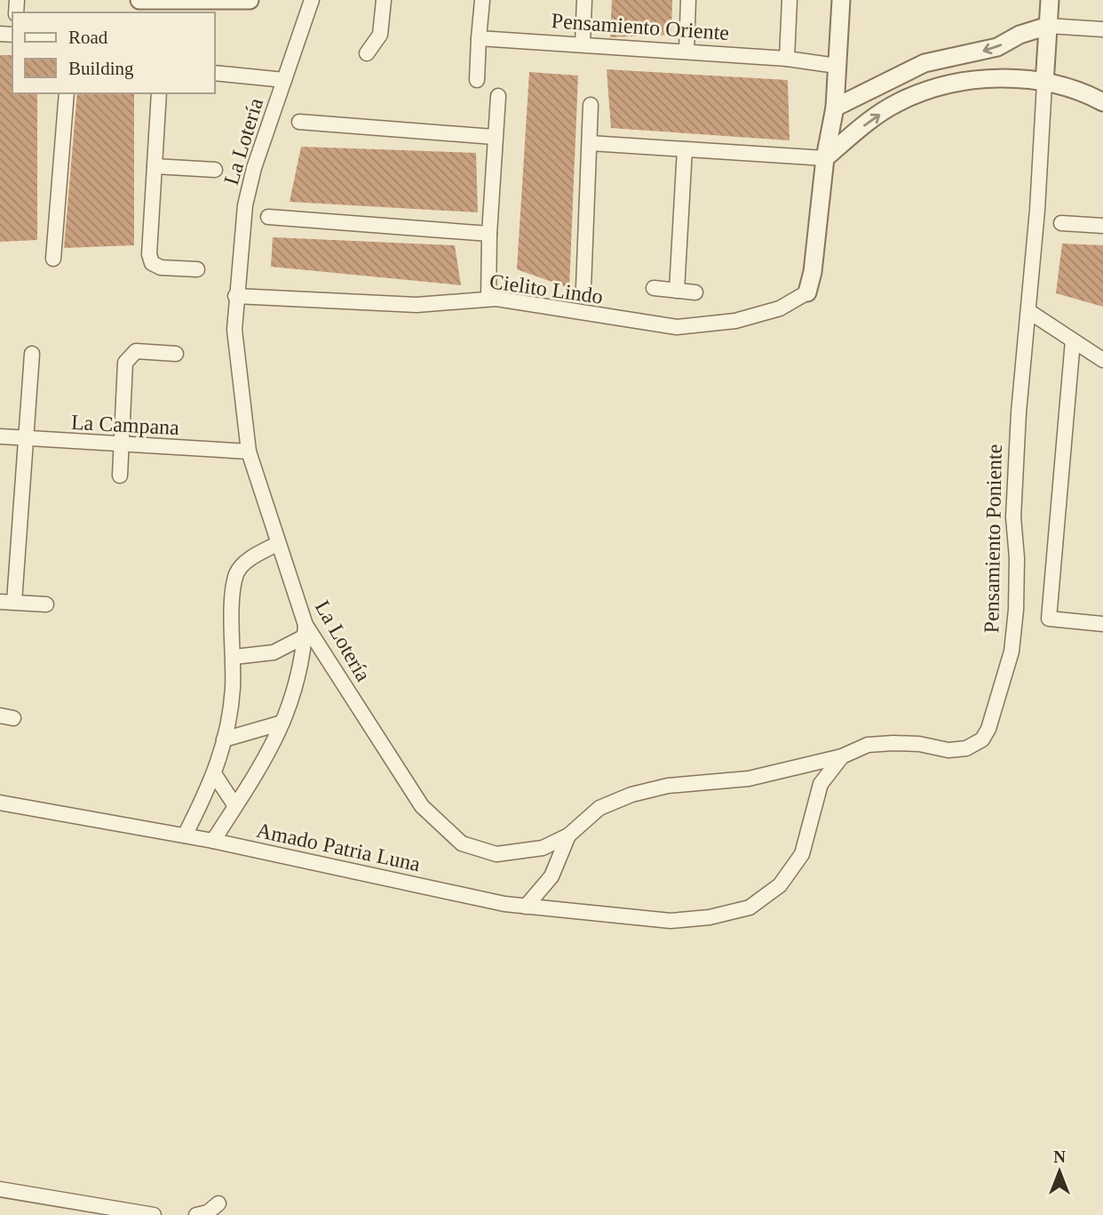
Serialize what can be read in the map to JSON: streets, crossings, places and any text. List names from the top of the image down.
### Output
{
  "streets": {
    "street": [
      "Pensamiento Oriente",
      "La Lotería",
      "Cielito Lindo",
      "La Campana",
      "Pensamiento Poniente",
      "Amado Patria Luna"
    ]
  },
  "crossings": [
    ["La Lotería", "Cielito Lindo"],
    ["La Lotería", "La Campana"],
    ["La Lotería", "Pensamiento Poniente"],
    ["Pensamiento Poniente", "Amado Patria Luna"]
  ],
  "legend": ["Road", "Building"],
  "north": "top"
}
